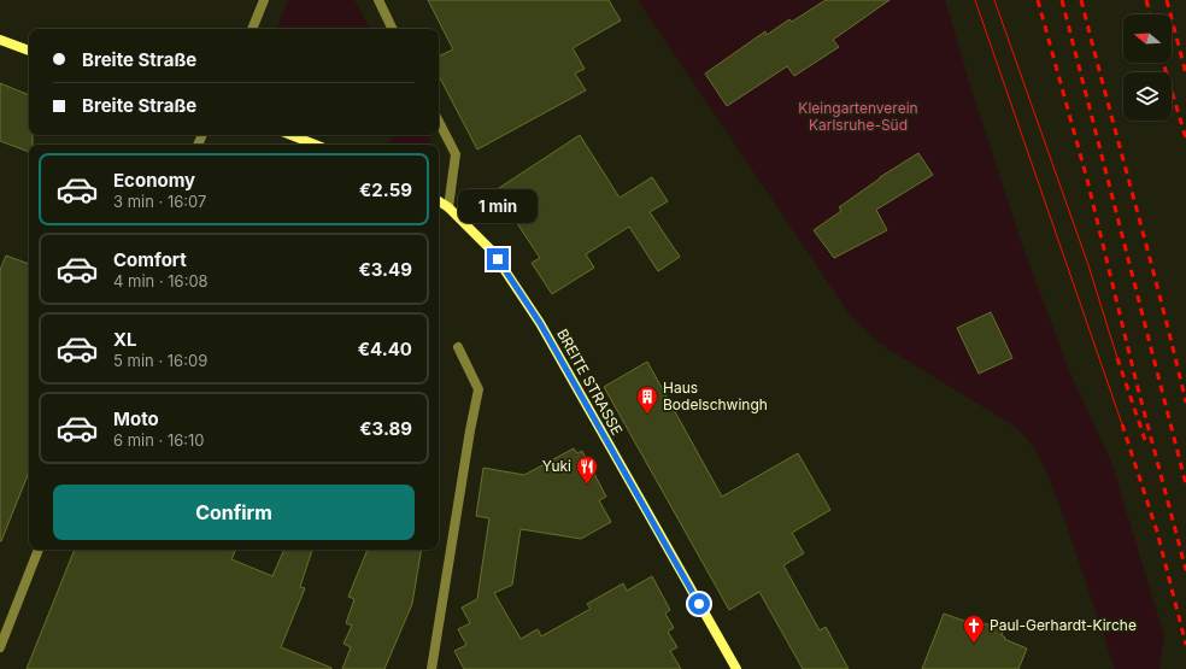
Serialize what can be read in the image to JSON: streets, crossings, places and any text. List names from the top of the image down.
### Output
{
  "streets": {
    "street": ["BREITE STRASSE"]
  },
  "parks": ["Kleingartenverein Karlsruhe-Süd"],
  "places": {
    "building": ["Haus Bodelschwingh"],
    "restaurant": ["Yuki"],
    "church": ["Paul-Gerhardt-Kirche"]
  },
  "north": "left",
  "page": {
    "banner": ["Breite Straße", "Breite Straße"],
    "list": [
      {
        "name": "Economy",
        "note": "3 min · 16:07",
        "value": "€2.59"
      },
      {
        "name": "Comfort",
        "note": "4 min · 16:08",
        "value": "€3.49"
      },
      {
        "name": "XL",
        "note": "5 min · 16:09",
        "value": "€4.40"
      },
      {
        "name": "Moto",
        "note": "6 min · 16:10",
        "value": "€3.89"
      }
    ],
    "bubble": "1 min",
    "buttons": "Confirm"
  }
}
